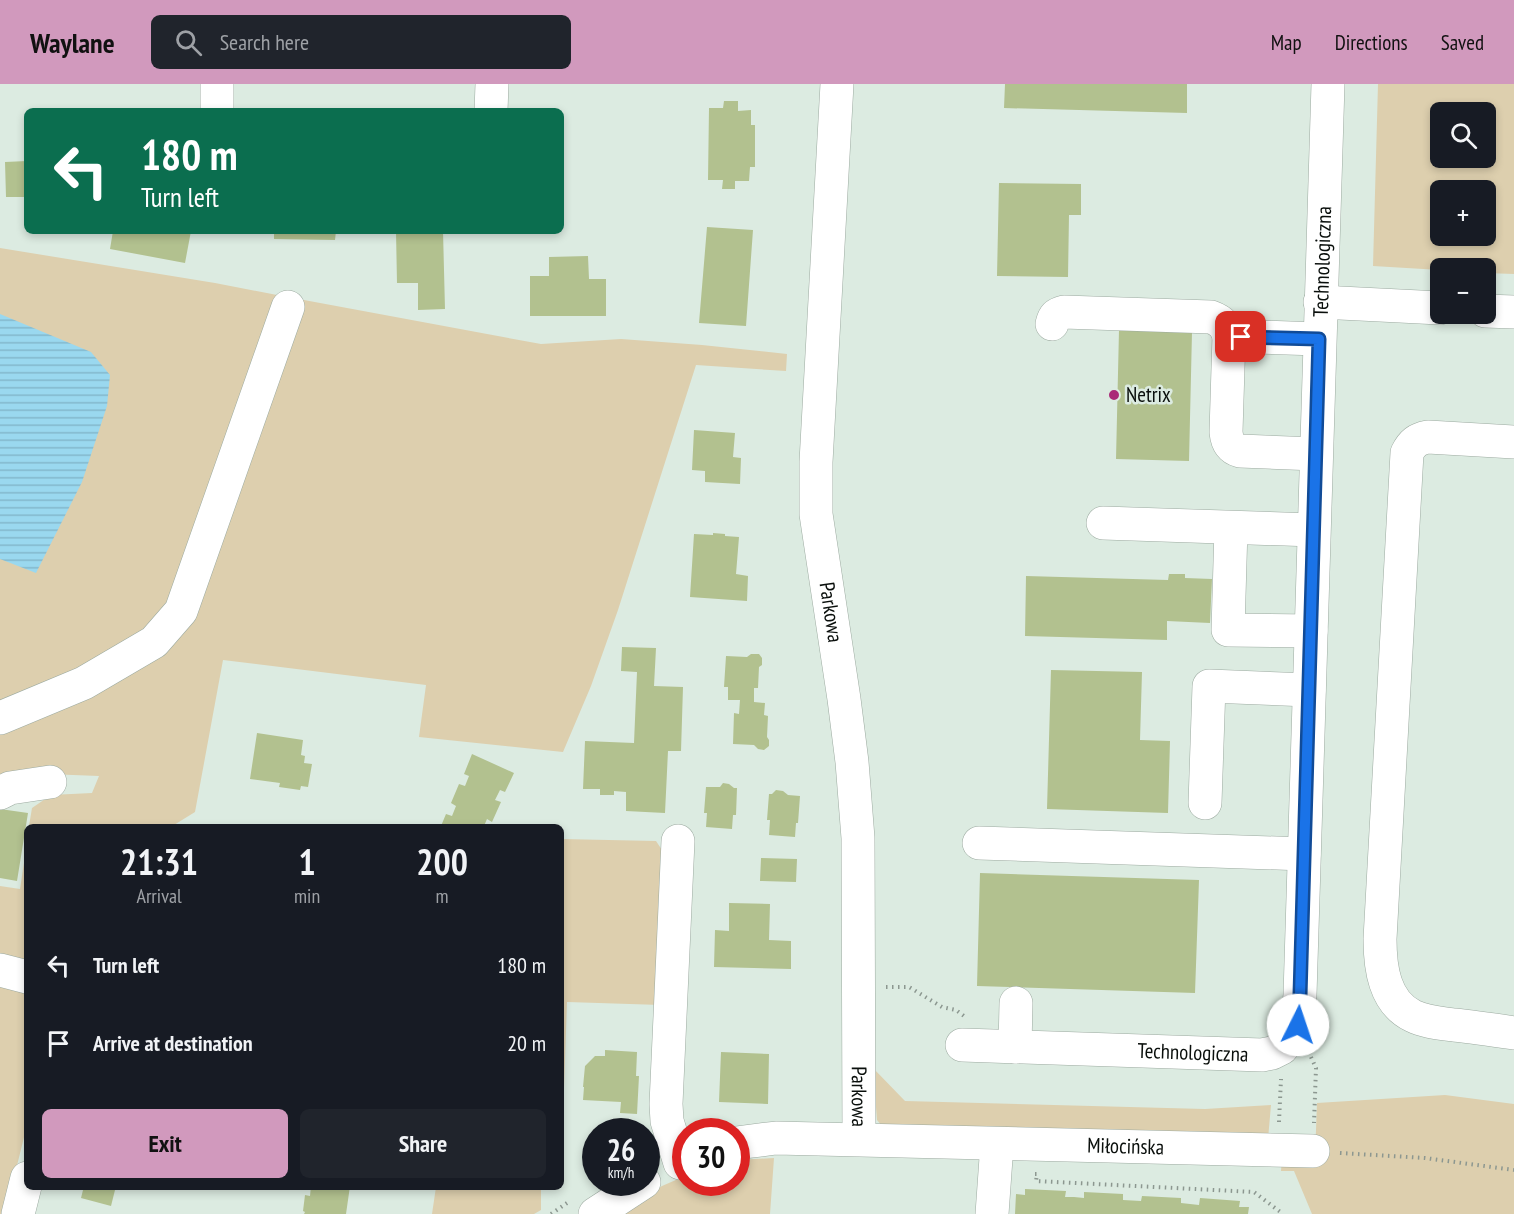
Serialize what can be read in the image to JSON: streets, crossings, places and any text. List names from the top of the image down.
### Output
{
  "streets": {
    "street": ["Technologiczna", "Parkowa", "Miłocińska"]
  },
  "crossings": [
    ["Parkowa", "Miłocińska"]
  ],
  "places": ["Netrix"],
  "page": {
    "header": "Waylane",
    "search": "Search here",
    "nav": ["Map", "Directions", "Saved"],
    "map_buttons": ["+", "−"],
    "turn": ["180 m", "Turn left"],
    "eta": [
      "21:31",
      "Arrival",
      "1",
      "min",
      "200",
      "m"
    ],
    "list": [
      {
        "name": "Turn left",
        "value": "180 m"
      },
      {
        "name": "Arrive at destination",
        "value": "20 m"
      }
    ],
    "buttons": ["Exit", "Share"],
    "speed": "26 km/h",
    "limit": "30"
  }
}
